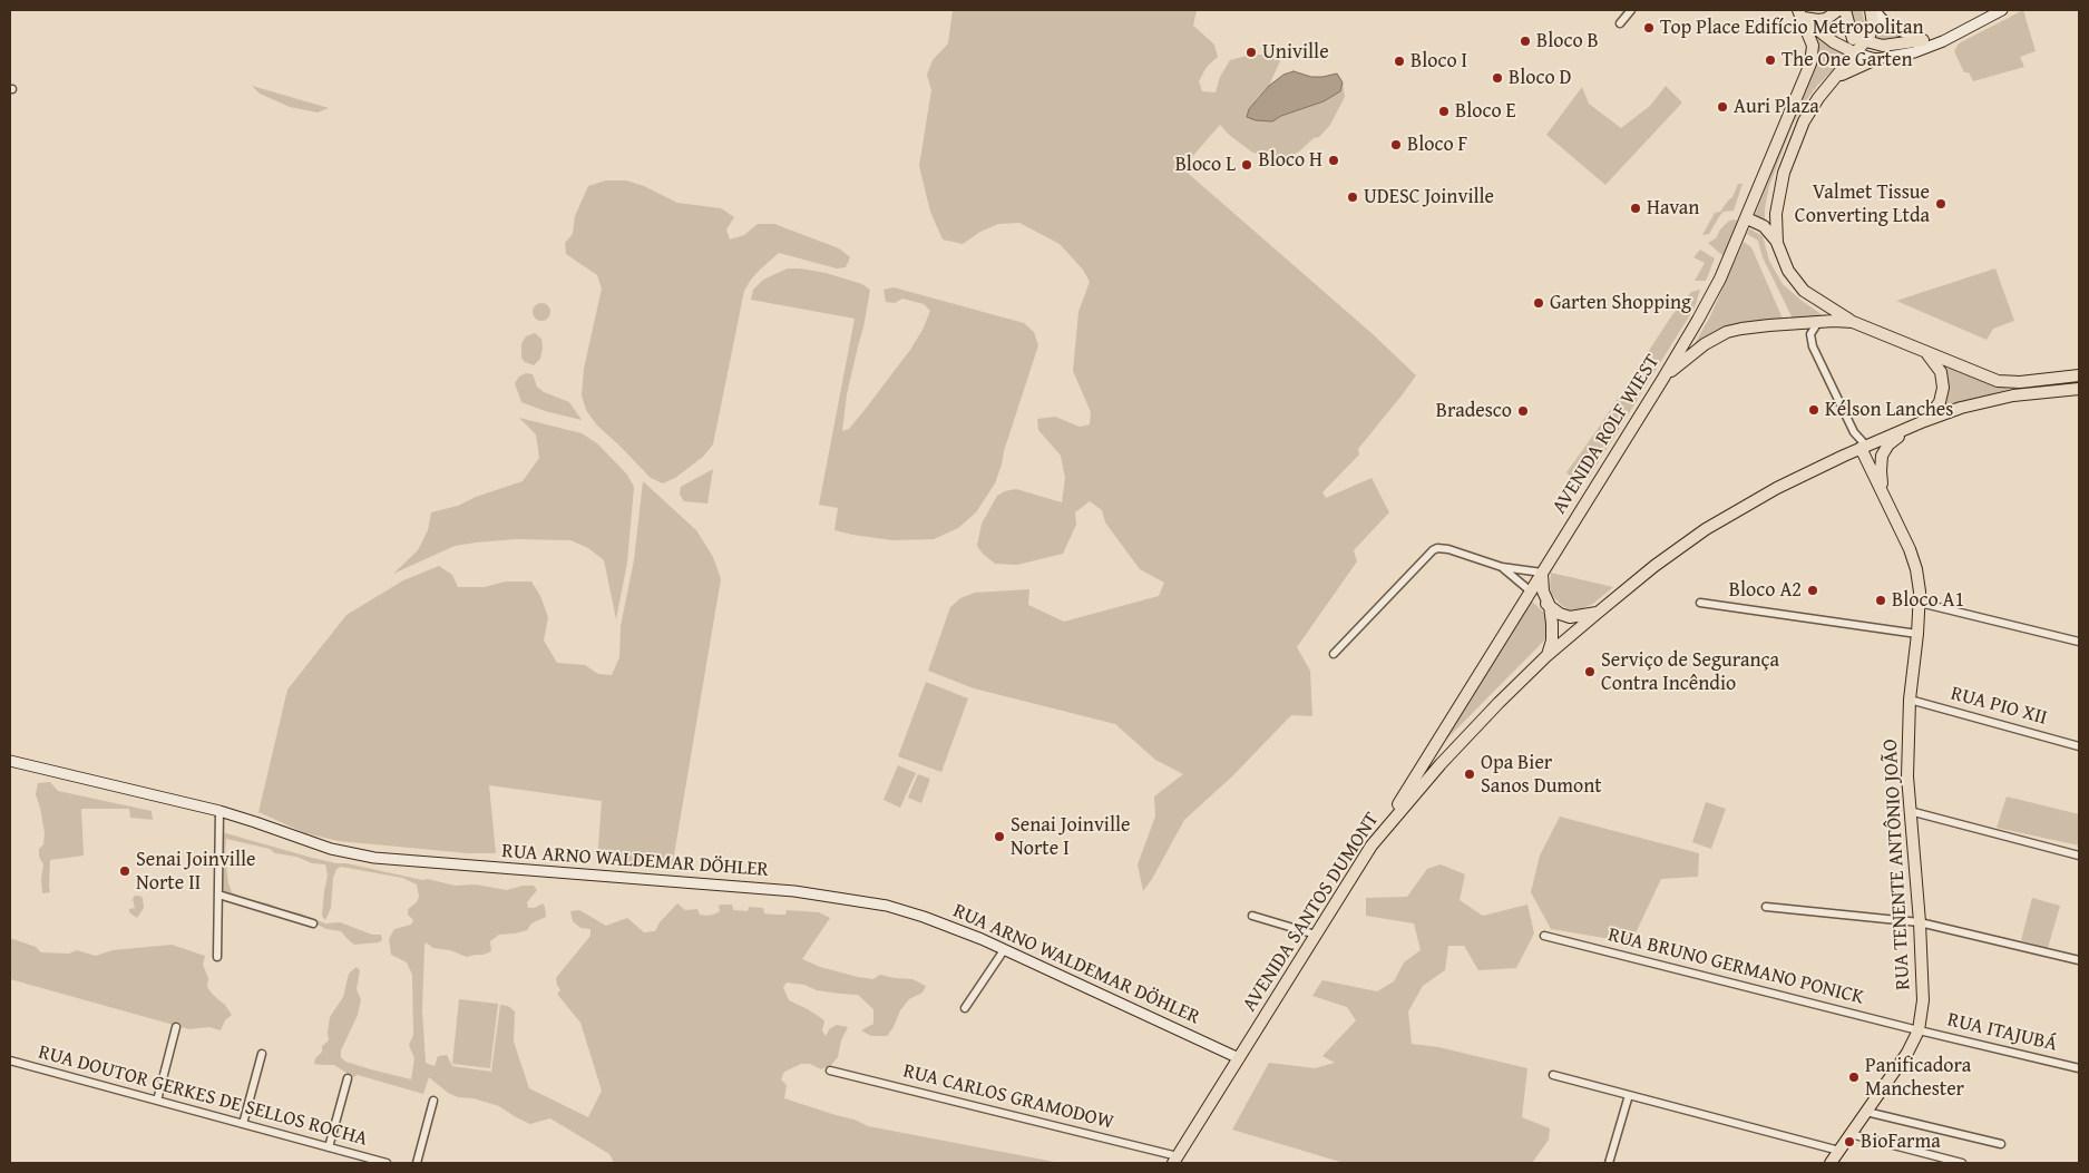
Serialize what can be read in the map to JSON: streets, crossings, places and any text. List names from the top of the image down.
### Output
{
  "streets": {
    "main road": [
      "AVENIDA ROLF WIEST",
      "RUA ARNO WALDEMAR DÖHLER",
      "RUA TENENTE ANTÔNIO JOÃO",
      "AVENIDA SANTOS DUMONT"
    ],
    "street": [
      "RUA PIO XII",
      "RUA BRUNO GERMANO PONICK",
      "RUA ITAJUBÁ",
      "RUA DOUTOR GERKES DE SELLOS ROCHA",
      "RUA CARLOS GRAMODOW"
    ]
  },
  "crossings": [
    ["AVENIDA ROLF WIEST", "AVENIDA SANTOS DUMONT"],
    ["RUA PIO XII", "RUA TENENTE ANTÔNIO JOÃO"],
    ["RUA ARNO WALDEMAR DÖHLER", "AVENIDA SANTOS DUMONT"],
    ["RUA TENENTE ANTÔNIO JOÃO", "AVENIDA SANTOS DUMONT"],
    ["RUA TENENTE ANTÔNIO JOÃO", "RUA BRUNO GERMANO PONICK"],
    ["RUA TENENTE ANTÔNIO JOÃO", "RUA ITAJUBÁ"],
    ["AVENIDA SANTOS DUMONT", "RUA CARLOS GRAMODOW"],
    ["RUA BRUNO GERMANO PONICK", "RUA ITAJUBÁ"]
  ],
  "places": [
    "Top Place Edifício Metropolitan",
    "Bloco B",
    "Univille",
    "The One Garten",
    "Bloco I",
    "Bloco D",
    "Auri Plaza",
    "Bloco E",
    "Bloco F",
    "Bloco H",
    "Bloco L",
    "UDESC Joinville",
    "Valmet Tissue Converting Ltda",
    "Havan",
    "Garten Shopping",
    "Kélson Lanches",
    "Bradesco",
    "Bloco A2",
    "Bloco A1",
    "Serviço de Segurança Contra Incêndio",
    "Opa Bier Sanos Dumont",
    "Senai Joinville Norte I",
    "Senai Joinville Norte II",
    "Panificadora Manchester",
    "BioFarma"
  ]
}
